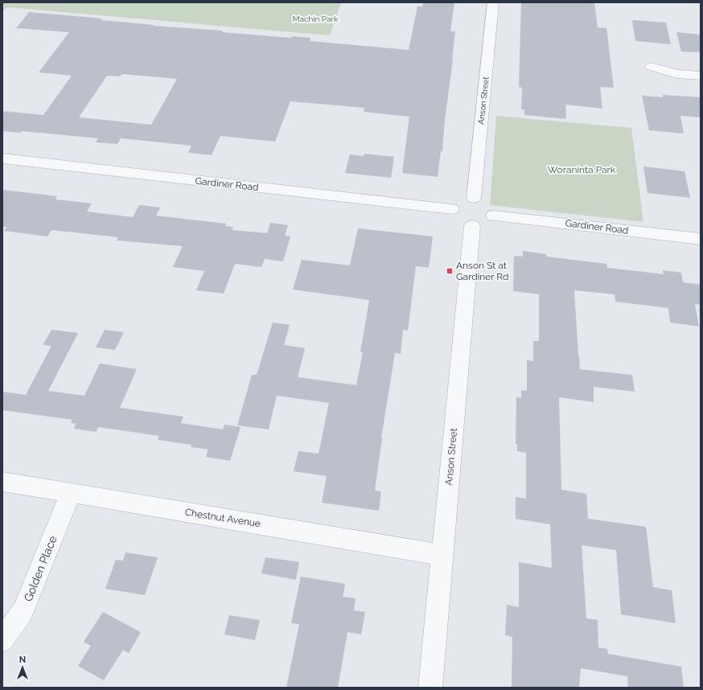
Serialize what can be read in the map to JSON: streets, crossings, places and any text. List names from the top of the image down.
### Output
{
  "streets": {
    "street": [
      "Anson Street",
      "Gardiner Road",
      "Chestnut Avenue",
      "Golden Place"
    ]
  },
  "crossings": [
    ["Anson Street", "Gardiner Road"],
    ["Anson Street", "Chestnut Avenue"],
    ["Chestnut Avenue", "Golden Place"]
  ],
  "parks": ["Machin Park", "Woraninta Park"],
  "places": {
    "transit": ["Anson St at Gardiner Rd"]
  },
  "north": "top"
}
